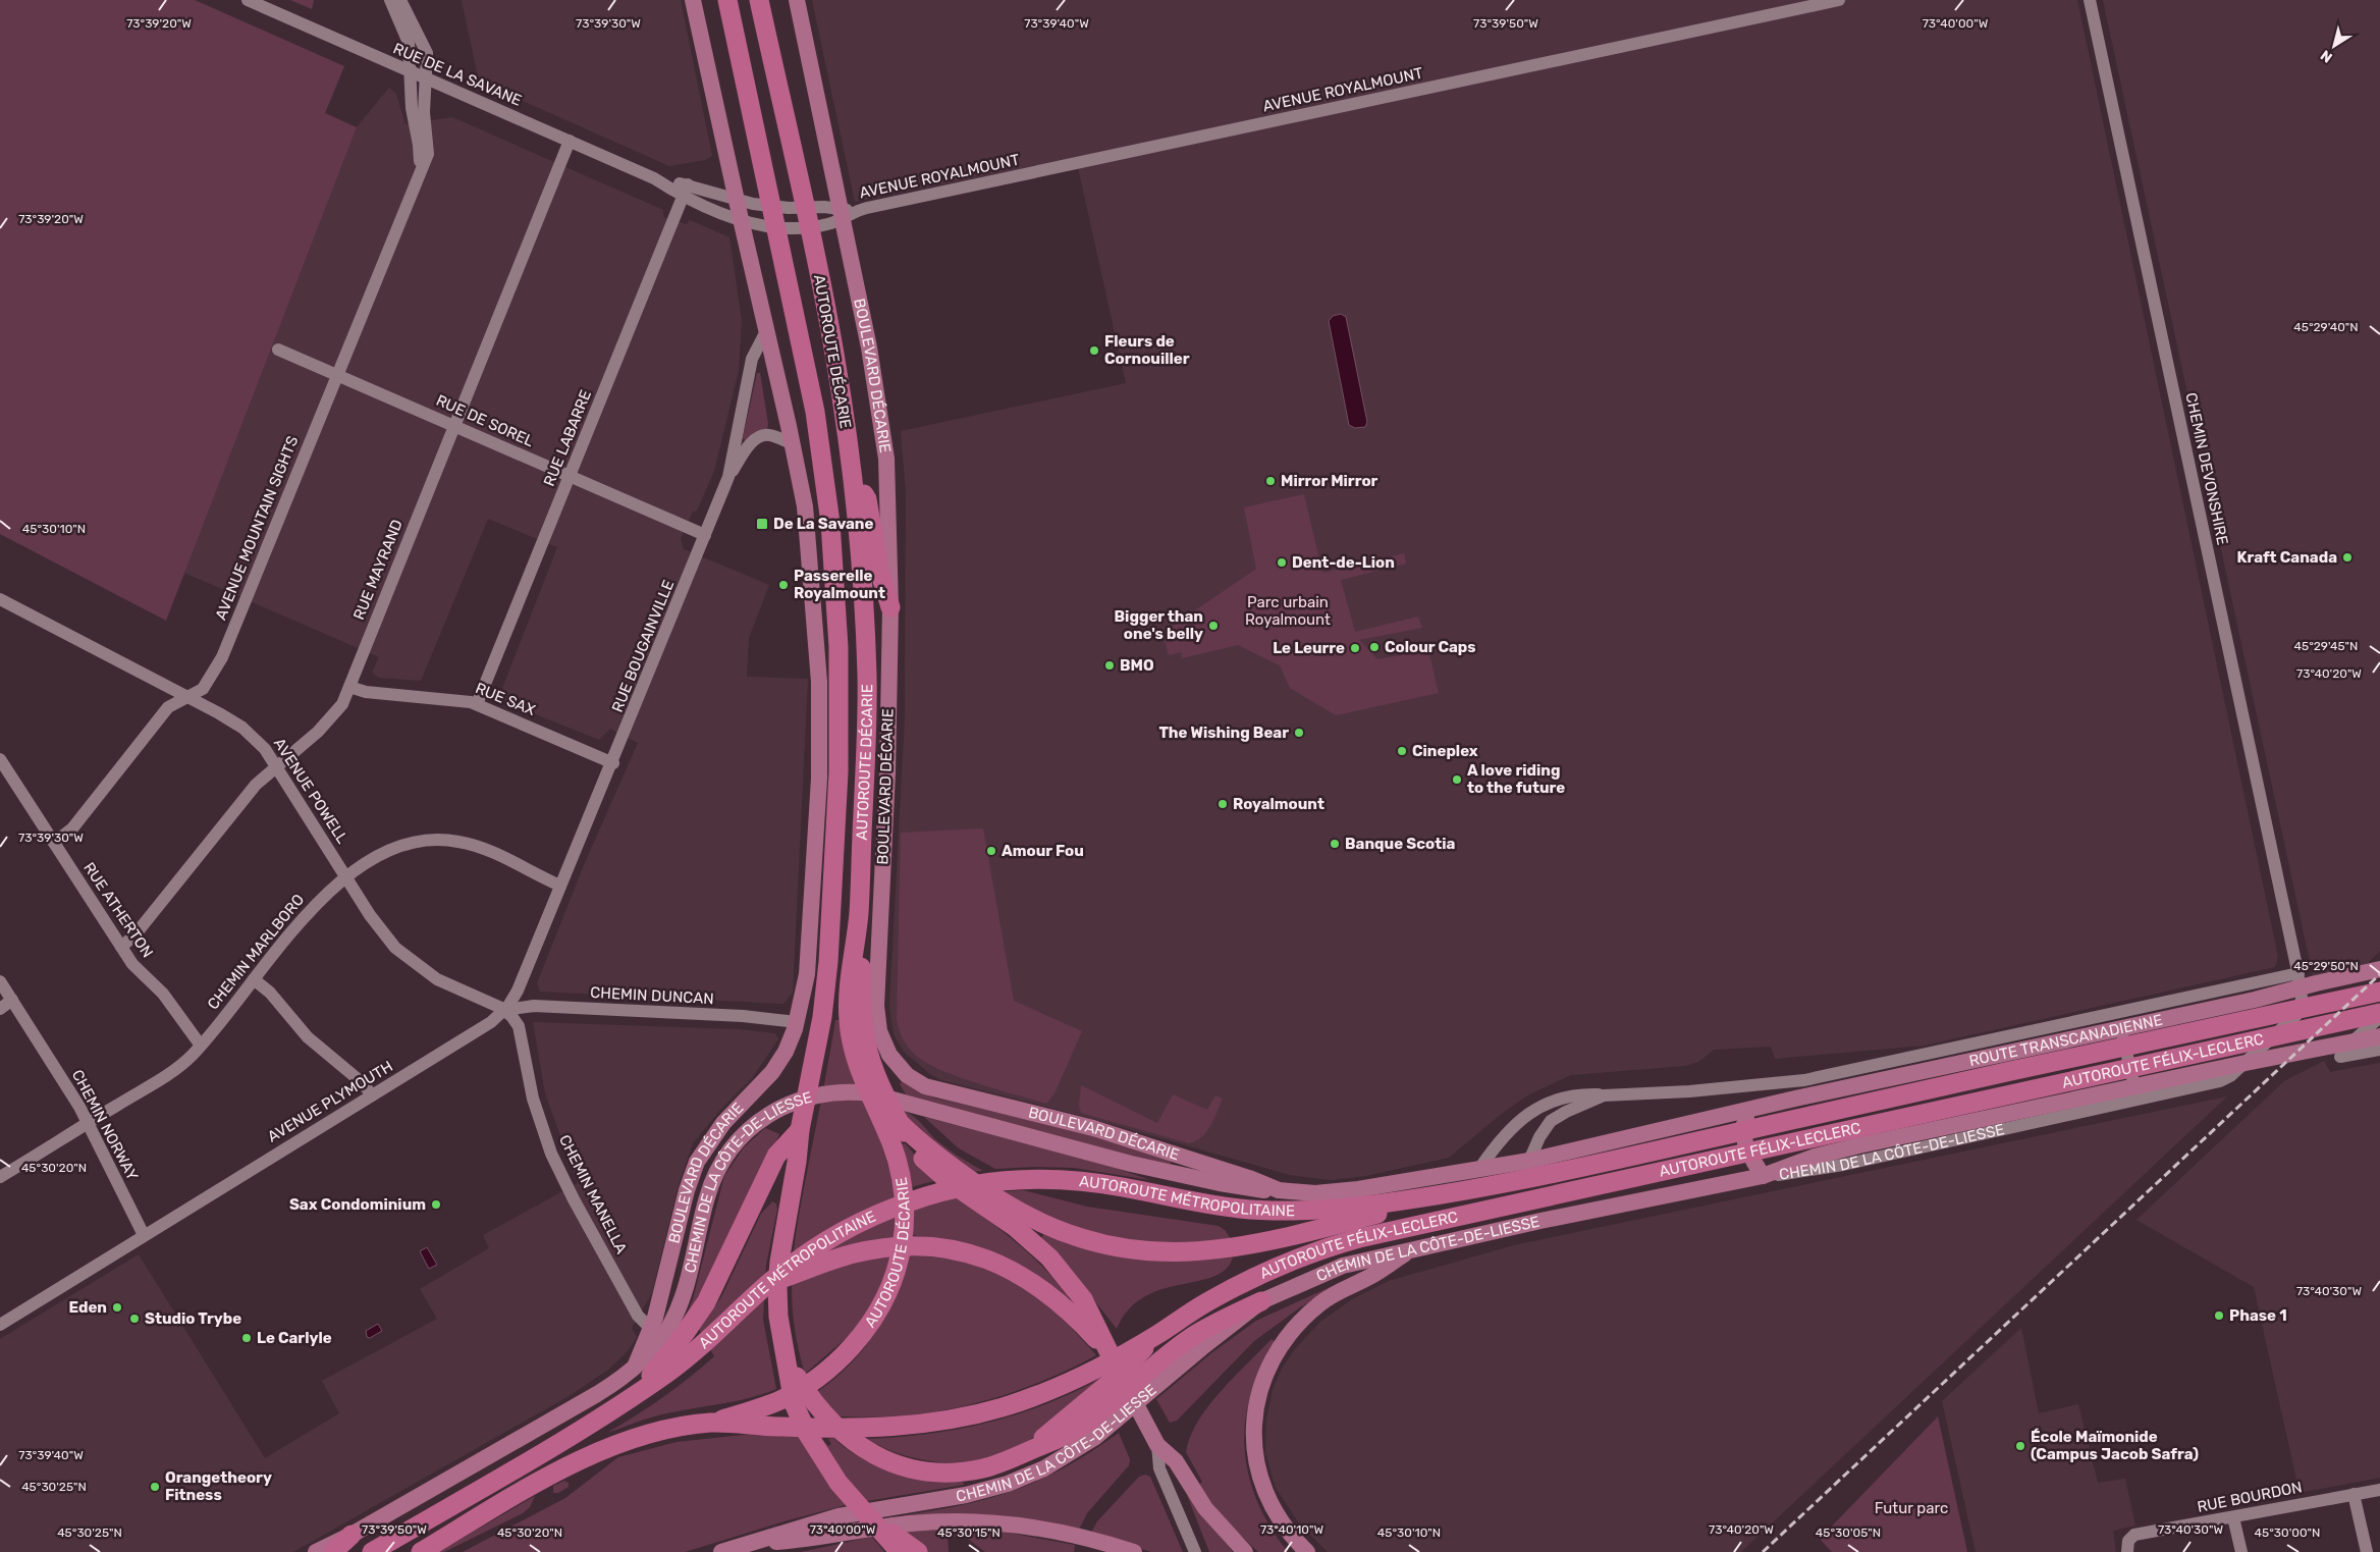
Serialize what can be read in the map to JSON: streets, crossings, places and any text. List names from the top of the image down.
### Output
{
  "streets": {
    "highway": ["AUTOROUTE DÉCARIE", "AUTOROUTE FÉLIX-LECLERC", "AUTOROUTE MÉTROPOLITAINE"],
    "main road": ["BOULEVARD DÉCARIE", "ROUTE TRANSCANADIENNE", "CHEMIN DE LA CÔTE-DE-LIESSE"],
    "street": [
      "RUE DE LA SAVANE",
      "AVENUE ROYALMOUNT",
      "RUE DE SOREL",
      "RUE LABARRE",
      "CHEMIN DEVONSHIRE",
      "AVENUE MOUNTAIN SIGHTS",
      "RUE MAYRAND",
      "RUE BOUGAINVILLE",
      "RUE SAX",
      "AVENUE POWELL",
      "RUE ATHERTON",
      "CHEMIN MARLBORO",
      "CHEMIN DUNCAN",
      "AVENUE PLYMOUTH",
      "CHEMIN NORWAY",
      "CHEMIN MANELLA",
      "RUE BOURDON"
    ]
  },
  "crossings": [
    ["RUE DE LA SAVANE", "AVENUE ROYALMOUNT"],
    ["RUE DE LA SAVANE", "BOULEVARD DÉCARIE"],
    ["RUE DE LA SAVANE", "RUE LABARRE"],
    ["RUE DE LA SAVANE", "AVENUE MOUNTAIN SIGHTS"],
    ["RUE DE LA SAVANE", "RUE MAYRAND"],
    ["AVENUE ROYALMOUNT", "BOULEVARD DÉCARIE"],
    ["BOULEVARD DÉCARIE", "RUE BOUGAINVILLE"],
    ["BOULEVARD DÉCARIE", "CHEMIN DUNCAN"],
    ["BOULEVARD DÉCARIE", "CHEMIN DE LA CÔTE-DE-LIESSE"],
    ["BOULEVARD DÉCARIE", "CHEMIN MANELLA"],
    ["RUE DE SOREL", "RUE LABARRE"],
    ["RUE DE SOREL", "AVENUE MOUNTAIN SIGHTS"],
    ["RUE DE SOREL", "RUE MAYRAND"],
    ["RUE DE SOREL", "RUE BOUGAINVILLE"],
    ["RUE LABARRE", "RUE SAX"],
    ["CHEMIN DEVONSHIRE", "CHEMIN DE LA CÔTE-DE-LIESSE"],
    ["AVENUE MOUNTAIN SIGHTS", "AVENUE POWELL"],
    ["AVENUE MOUNTAIN SIGHTS", "RUE ATHERTON"],
    ["RUE MAYRAND", "RUE SAX"],
    ["RUE MAYRAND", "AVENUE POWELL"],
    ["RUE MAYRAND", "RUE ATHERTON"],
    ["RUE BOUGAINVILLE", "RUE SAX"],
    ["RUE BOUGAINVILLE", "AVENUE PLYMOUTH"],
    ["AVENUE POWELL", "CHEMIN MARLBORO"],
    ["AVENUE POWELL", "CHEMIN DUNCAN"],
    ["AVENUE POWELL", "AVENUE PLYMOUTH"],
    ["AVENUE POWELL", "CHEMIN MANELLA"],
    ["RUE ATHERTON", "CHEMIN MARLBORO"],
    ["CHEMIN MARLBORO", "AVENUE PLYMOUTH"],
    ["CHEMIN MARLBORO", "CHEMIN NORWAY"],
    ["CHEMIN DUNCAN", "AVENUE PLYMOUTH"],
    ["CHEMIN DUNCAN", "CHEMIN MANELLA"],
    ["AUTOROUTE FÉLIX-LECLERC", "AUTOROUTE MÉTROPOLITAINE"],
    ["AVENUE PLYMOUTH", "CHEMIN NORWAY"],
    ["AVENUE PLYMOUTH", "CHEMIN MANELLA"]
  ],
  "parks": ["Parc urbain Royalmount", "Futur parc"],
  "places": {
    "other": [
      "Fleurs de Cornouiller",
      "Mirror Mirror",
      "Kraft Canada",
      "Dent-de-Lion",
      "Passerelle Royalmount",
      "Bigger than one's belly",
      "Colour Caps",
      "Le Leurre",
      "BMO",
      "The Wishing Bear",
      "Cineplex",
      "A love riding to the future",
      "Royalmount",
      "Banque Scotia",
      "Amour Fou",
      "Sax Condominium",
      "Eden",
      "Phase 1",
      "Studio Trybe",
      "Le Carlyle",
      "École Maïmonide (Campus Jacob Safra)",
      "Orangetheory Fitness"
    ],
    "transit": ["De La Savane"]
  },
  "north": "bottom left",
  "coordinates": [
    "73°39'30\"W",
    "73°40'00\"W",
    "73°39'20\"W",
    "73°39'40\"W",
    "73°39'50\"W",
    "45°29'40\"N",
    "45°30'10\"N",
    "45°29'45\"N",
    "73°40'20\"W",
    "45°29'50\"N",
    "45°30'20\"N",
    "73°40'30\"W",
    "45°30'25\"N",
    "73°40'10\"W",
    "45°30'15\"N",
    "45°30'05\"N",
    "45°30'00\"N"
  ]
}
